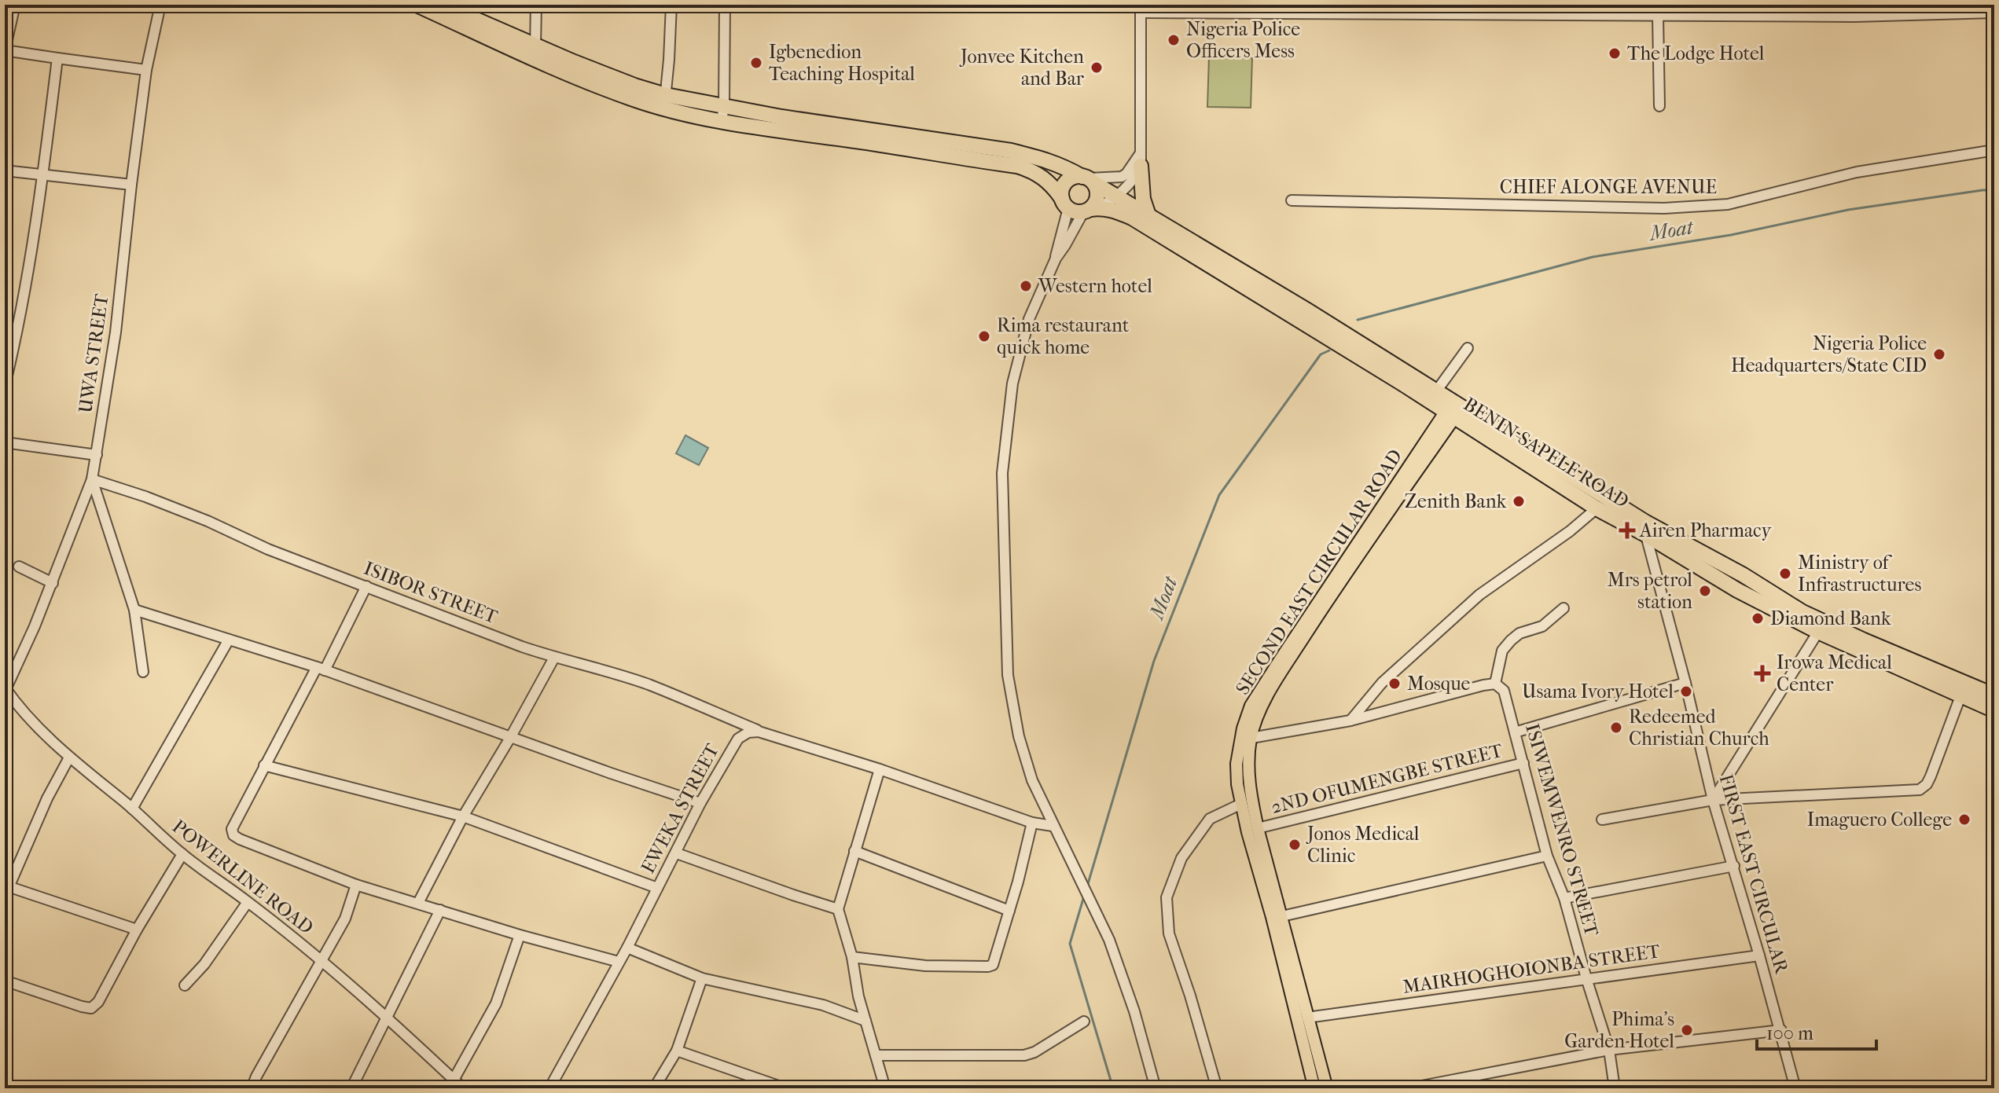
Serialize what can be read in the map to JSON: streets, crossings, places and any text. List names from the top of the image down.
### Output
{
  "streets": {
    "highway": ["BENIN-SAPELE ROAD"],
    "main road": ["SECOND EAST CIRCULAR ROAD"],
    "street": [
      "CHIEF ALONGE AVENUE",
      "UWA STREET",
      "ISIBOR STREET",
      "2ND OFUMENGBE STREET",
      "EWEKA STREET",
      "ISIWEMWENRO STREET",
      "FIRST EAST CIRCULAR",
      "POWERLINE ROAD",
      "MAIRHOGHOIONBA STREET"
    ]
  },
  "crossings": [
    ["UWA STREET", "ISIBOR STREET"],
    ["UWA STREET", "POWERLINE ROAD"],
    ["BENIN-SAPELE ROAD", "SECOND EAST CIRCULAR ROAD"],
    ["BENIN-SAPELE ROAD", "FIRST EAST CIRCULAR"],
    ["SECOND EAST CIRCULAR ROAD", "2ND OFUMENGBE STREET"],
    ["SECOND EAST CIRCULAR ROAD", "MAIRHOGHOIONBA STREET"],
    ["ISIBOR STREET", "EWEKA STREET"],
    ["2ND OFUMENGBE STREET", "ISIWEMWENRO STREET"],
    ["ISIWEMWENRO STREET", "MAIRHOGHOIONBA STREET"],
    ["FIRST EAST CIRCULAR", "MAIRHOGHOIONBA STREET"]
  ],
  "water": ["Moat"],
  "places": {
    "other": [
      "Nigeria Police Officers Mess",
      "The Lodge Hotel",
      "Igbenedion Teaching Hospital",
      "Jonvee Kitchen and Bar",
      "Western hotel",
      "Rima restaurant quick home",
      "Nigeria Police Headquarters/State CID",
      "Zenith Bank",
      "Ministry of Infrastructures",
      "Mrs petrol station",
      "Diamond Bank",
      "Mosque",
      "Usama Ivory Hotel",
      "Redeemed Christian Church",
      "Imaguero College",
      "Jonos Medical Clinic",
      "Phima's Garden Hotel"
    ],
    "health": ["Airen Pharmacy", "Irowa Medical Center"]
  },
  "scale_bar": "100 m"
}
